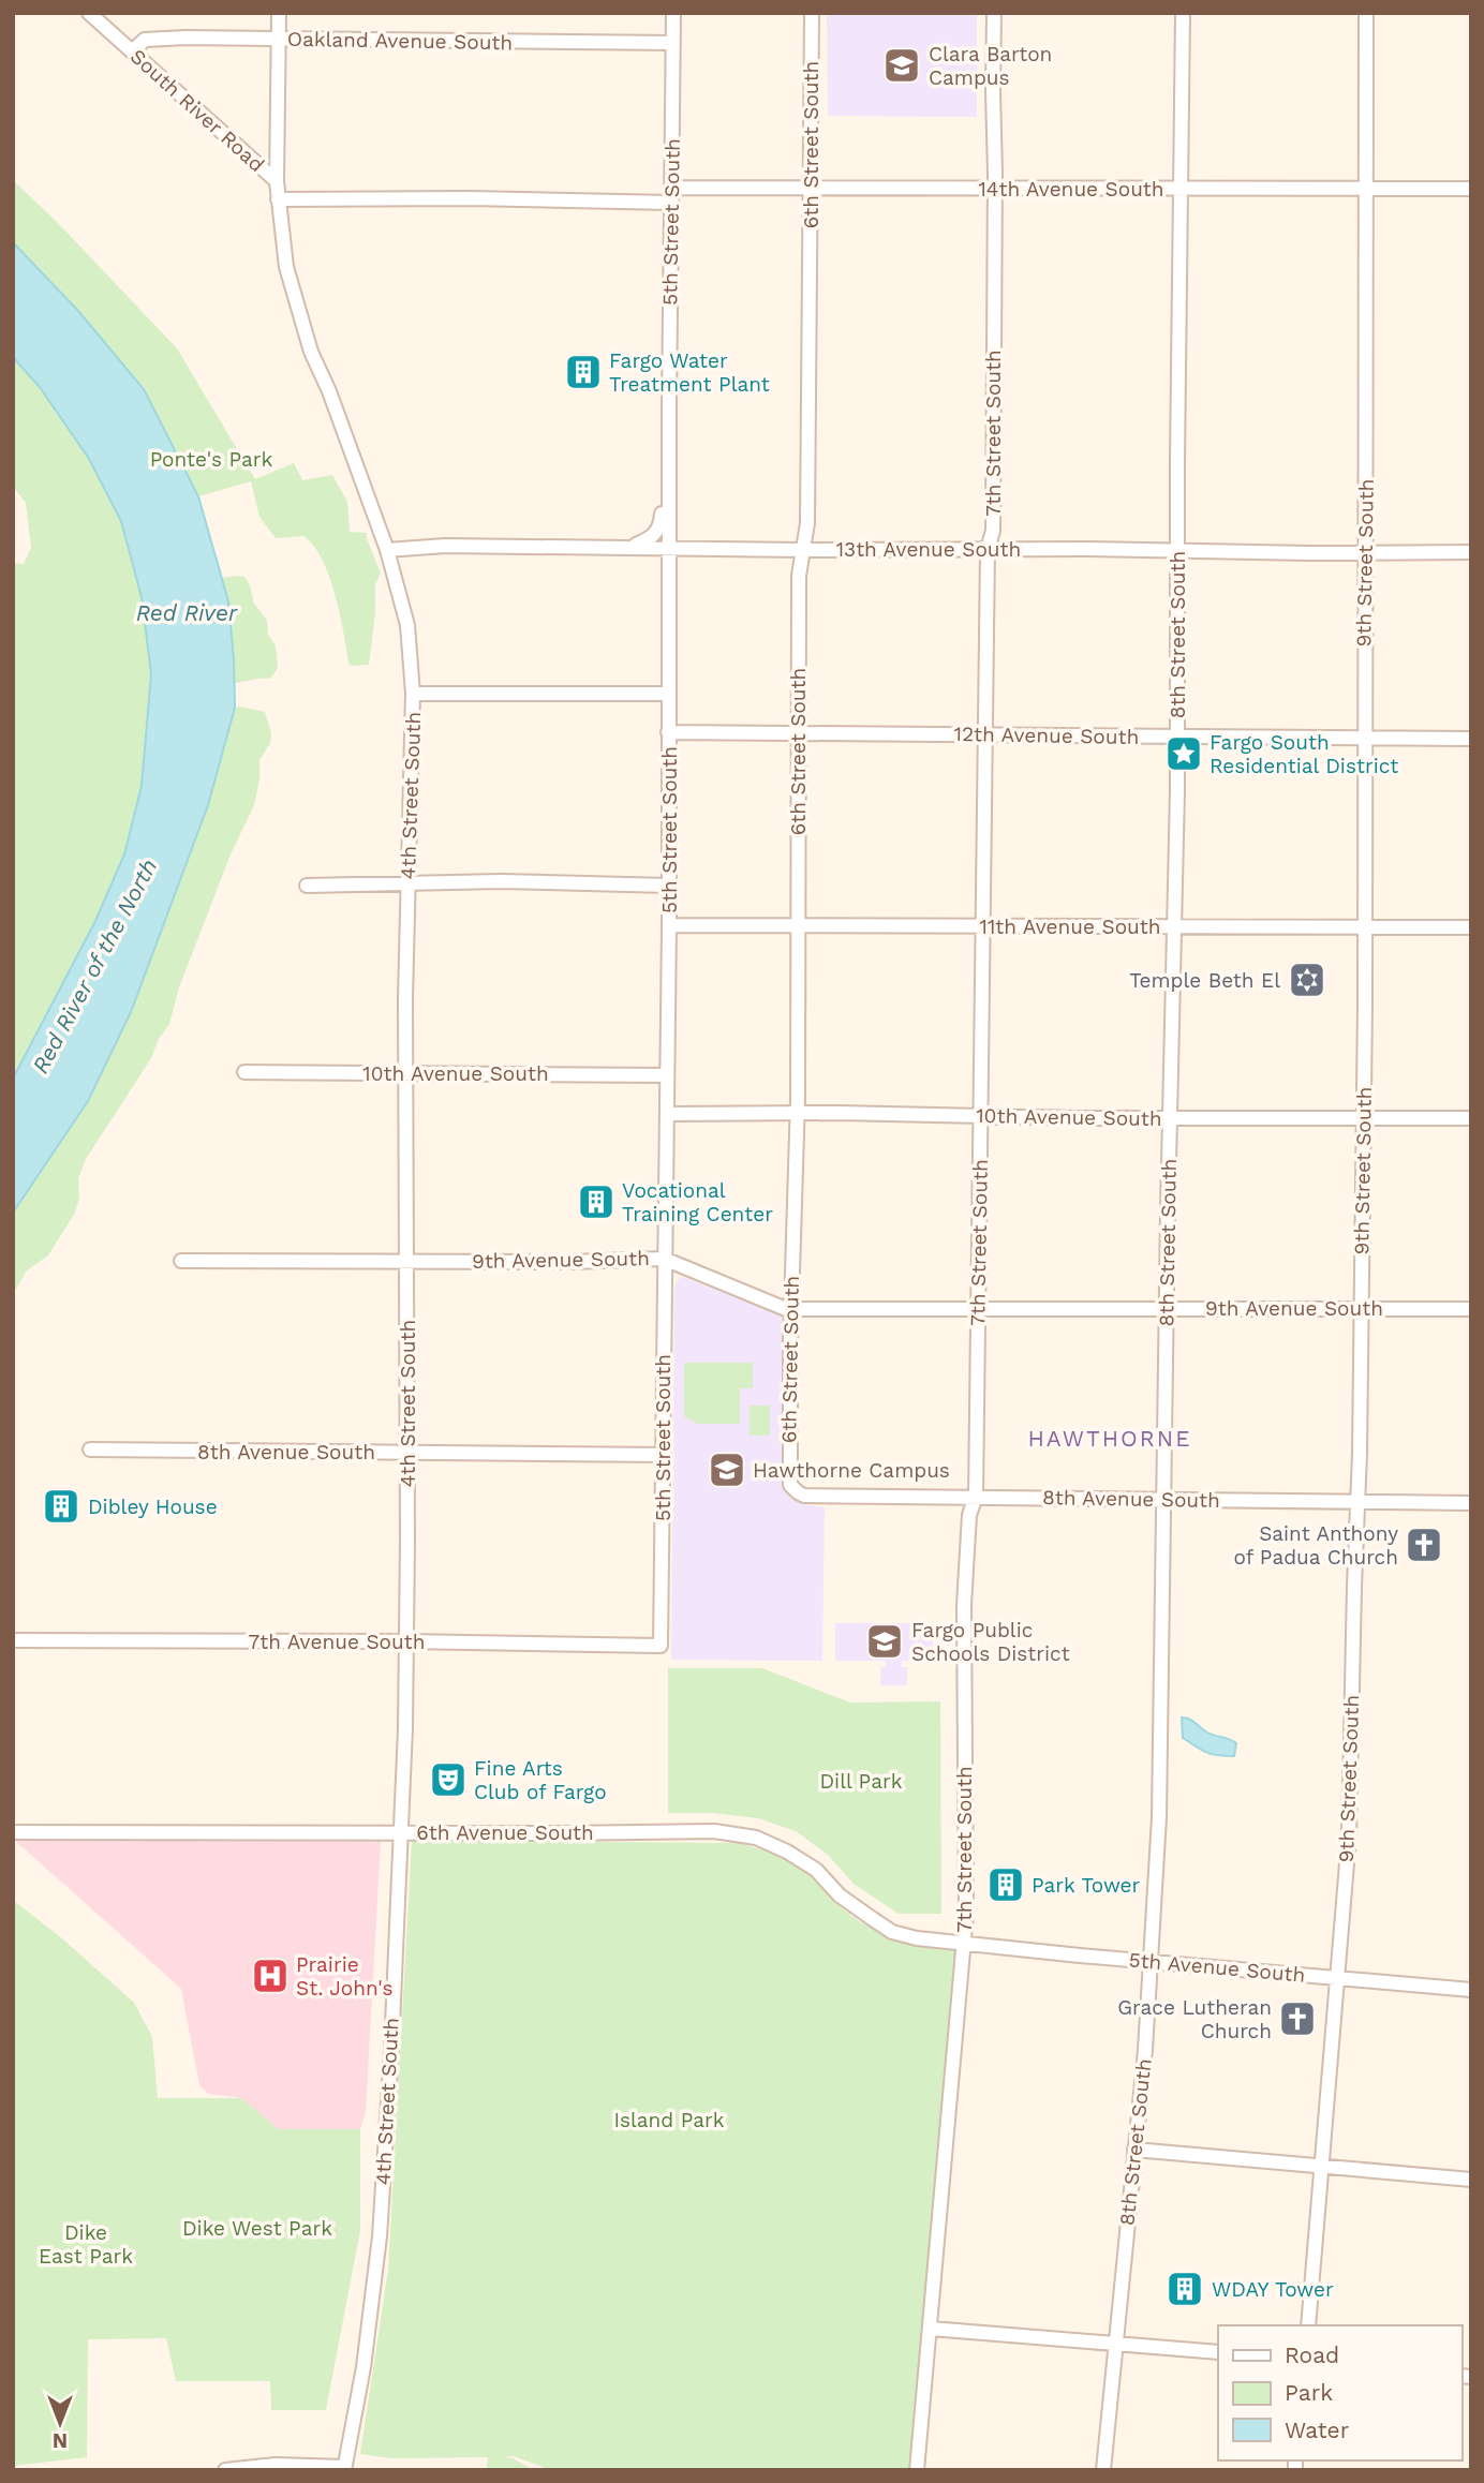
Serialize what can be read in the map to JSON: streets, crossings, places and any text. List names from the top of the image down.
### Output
{
  "streets": {
    "street": [
      "Oakland Avenue South",
      "South River Road",
      "6th Street South",
      "14th Avenue South",
      "5th Street South",
      "7th Street South",
      "13th Avenue South",
      "9th Street South",
      "8th Street South",
      "12th Avenue South",
      "4th Street South",
      "11th Avenue South",
      "10th Avenue South",
      "9th Avenue South",
      "8th Avenue South",
      "7th Avenue South",
      "6th Avenue South",
      "5th Avenue South"
    ]
  },
  "crossings": [
    ["Oakland Avenue South", "South River Road"],
    ["Oakland Avenue South", "5th Street South"],
    ["South River Road", "4th Street South"],
    ["6th Street South", "14th Avenue South"],
    ["6th Street South", "13th Avenue South"],
    ["6th Street South", "12th Avenue South"],
    ["6th Street South", "11th Avenue South"],
    ["6th Street South", "10th Avenue South"],
    ["6th Street South", "9th Avenue South"],
    ["6th Street South", "8th Avenue South"],
    ["14th Avenue South", "5th Street South"],
    ["14th Avenue South", "7th Street South"],
    ["14th Avenue South", "9th Street South"],
    ["14th Avenue South", "8th Street South"],
    ["5th Street South", "13th Avenue South"],
    ["5th Street South", "12th Avenue South"],
    ["5th Street South", "11th Avenue South"],
    ["5th Street South", "10th Avenue South"],
    ["5th Street South", "9th Avenue South"],
    ["5th Street South", "8th Avenue South"],
    ["5th Street South", "7th Avenue South"],
    ["7th Street South", "13th Avenue South"],
    ["7th Street South", "12th Avenue South"],
    ["7th Street South", "11th Avenue South"],
    ["7th Street South", "10th Avenue South"],
    ["7th Street South", "9th Avenue South"],
    ["7th Street South", "8th Avenue South"],
    ["7th Street South", "6th Avenue South"],
    ["7th Street South", "5th Avenue South"],
    ["13th Avenue South", "9th Street South"],
    ["13th Avenue South", "8th Street South"],
    ["13th Avenue South", "4th Street South"],
    ["9th Street South", "12th Avenue South"],
    ["9th Street South", "11th Avenue South"],
    ["9th Street South", "10th Avenue South"],
    ["9th Street South", "9th Avenue South"],
    ["9th Street South", "8th Avenue South"],
    ["9th Street South", "5th Avenue South"],
    ["8th Street South", "12th Avenue South"],
    ["8th Street South", "11th Avenue South"],
    ["8th Street South", "10th Avenue South"],
    ["8th Street South", "9th Avenue South"],
    ["8th Street South", "8th Avenue South"],
    ["8th Street South", "5th Avenue South"],
    ["4th Street South", "10th Avenue South"],
    ["4th Street South", "9th Avenue South"],
    ["4th Street South", "8th Avenue South"],
    ["4th Street South", "7th Avenue South"],
    ["4th Street South", "6th Avenue South"],
    ["6th Avenue South", "5th Avenue South"]
  ],
  "districts": ["HAWTHORNE"],
  "water": ["Red River", "Red River of the North"],
  "parks": [
    "Ponte's Park",
    "Dill Park",
    "Island Park",
    "Dike West Park",
    "Dike East Park"
  ],
  "places": {
    "school or university": ["Clara Barton Campus", "Hawthorne Campus", "Fargo Public Schools District"],
    "building": [
      "Fargo Water Treatment Plant",
      "Vocational Training Center",
      "Dibley House",
      "Park Tower",
      "WDAY Tower"
    ],
    "place": ["Fargo South Residential District"],
    "synagogue": ["Temple Beth El"],
    "church": ["Saint Anthony of Padua Church", "Grace Lutheran Church"],
    "theatre": ["Fine Arts Club of Fargo"],
    "hospital": ["Prairie St. John's"]
  },
  "legend": ["Road", "Park", "Water"],
  "north": "bottom"
}
